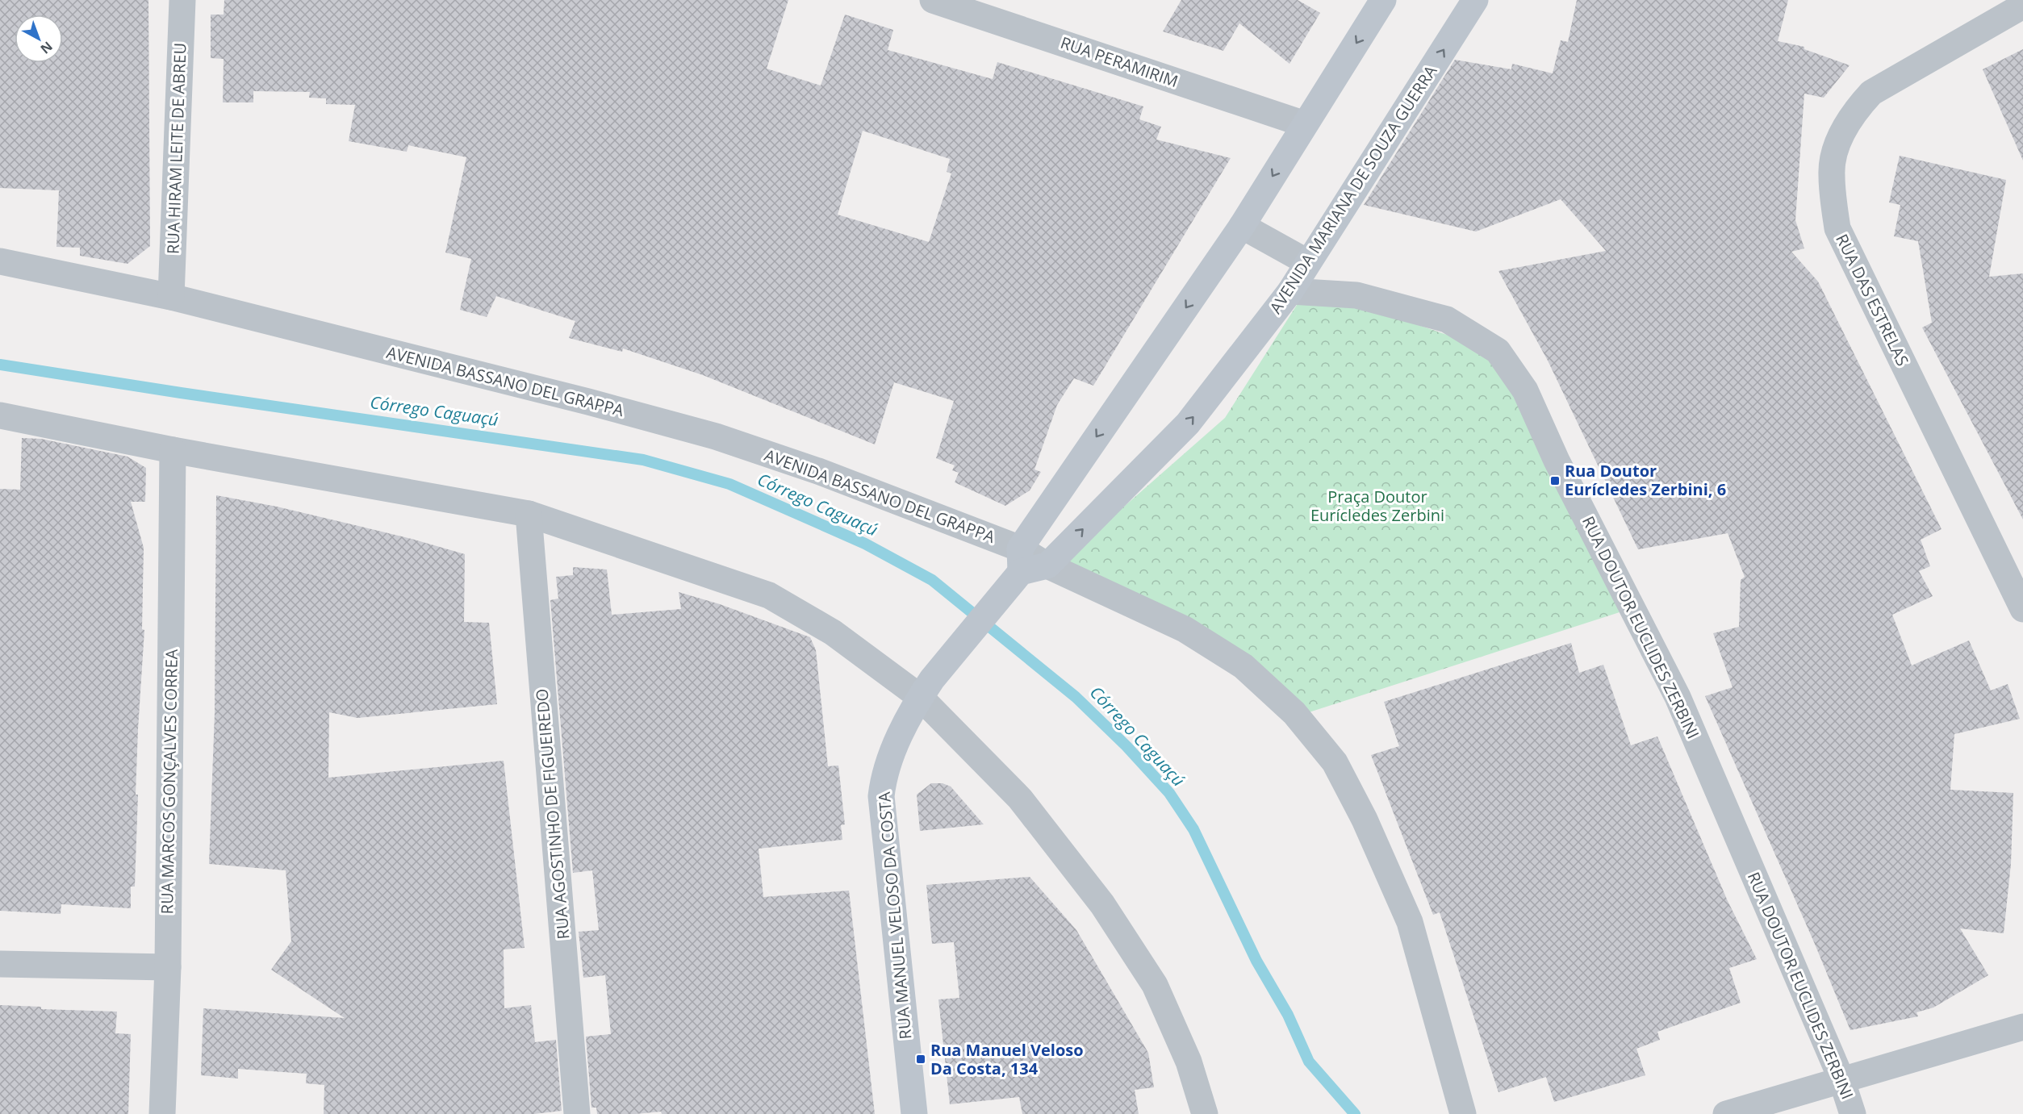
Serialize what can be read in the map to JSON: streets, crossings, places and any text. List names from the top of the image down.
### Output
{
  "streets": {
    "main road": ["AVENIDA MARIANA DE SOUZA GUERRA", "RUA MANUEL VELOSO DA COSTA"],
    "street": [
      "RUA PERAMIRIM",
      "RUA HIRAM LEITE DE ABREU",
      "RUA DAS ESTRELAS",
      "AVENIDA BASSANO DEL GRAPPA",
      "RUA DOUTOR EUCLIDES ZERBINI",
      "RUA MARCOS GONÇALVES CORREA",
      "RUA AGOSTINHO DE FIGUEIREDO"
    ]
  },
  "crossings": [
    ["RUA HIRAM LEITE DE ABREU", "AVENIDA BASSANO DEL GRAPPA"],
    ["AVENIDA MARIANA DE SOUZA GUERRA", "RUA DOUTOR EUCLIDES ZERBINI"],
    ["AVENIDA BASSANO DEL GRAPPA", "RUA MANUEL VELOSO DA COSTA"]
  ],
  "water": ["Córrego Caguaçú"],
  "parks": ["Praça Doutor Eurícledes Zerbini"],
  "places": {
    "transit": ["Rua Doutor Eurícledes Zerbini, 6", "Rua Manuel Veloso Da Costa, 134"]
  },
  "north": "bottom right"
}
